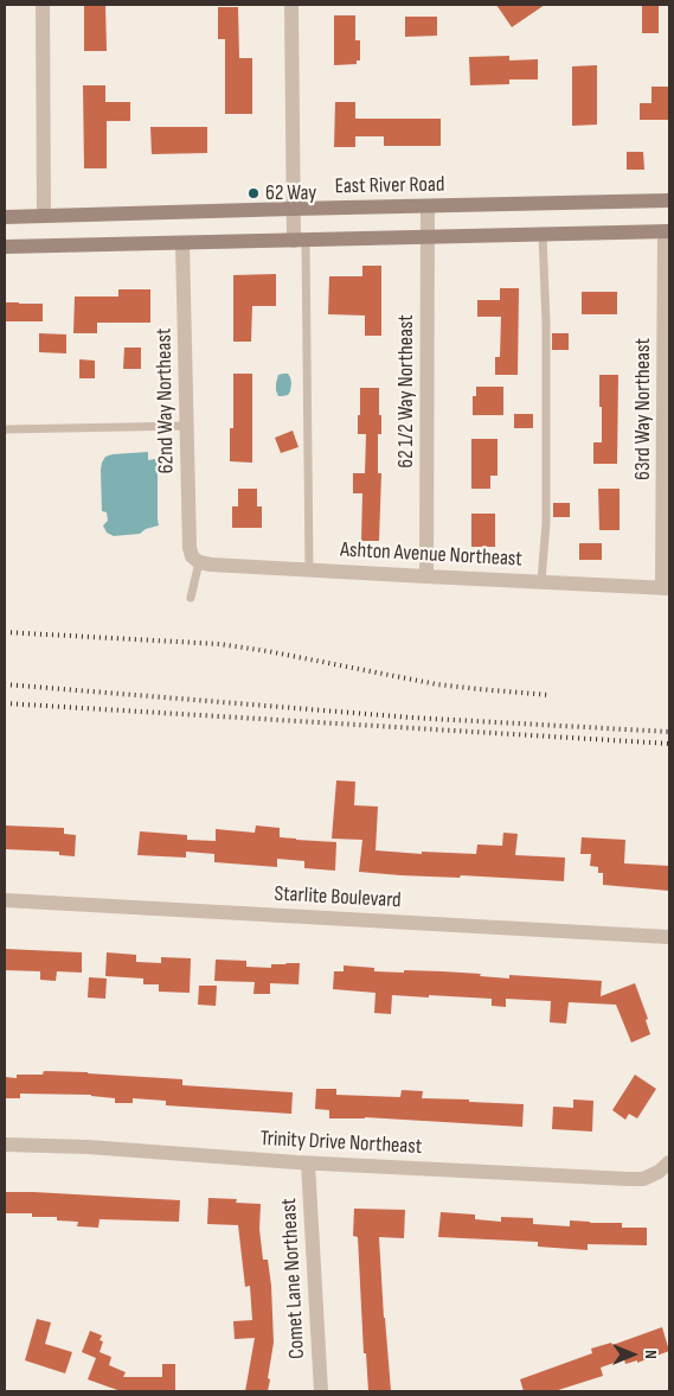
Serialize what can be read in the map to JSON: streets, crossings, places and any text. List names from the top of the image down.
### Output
{
  "streets": {
    "main road": ["East River Road"],
    "street": [
      "62 1/2 Way Northeast",
      "62nd Way Northeast",
      "63rd Way Northeast",
      "Ashton Avenue Northeast",
      "Starlite Boulevard",
      "Trinity Drive Northeast",
      "Comet Lane Northeast"
    ]
  },
  "crossings": [
    ["East River Road", "62 1/2 Way Northeast"],
    ["62 1/2 Way Northeast", "Ashton Avenue Northeast"],
    ["62nd Way Northeast", "Ashton Avenue Northeast"],
    ["63rd Way Northeast", "Ashton Avenue Northeast"],
    ["Trinity Drive Northeast", "Comet Lane Northeast"]
  ],
  "places": ["62 Way"],
  "north": "right"
}
